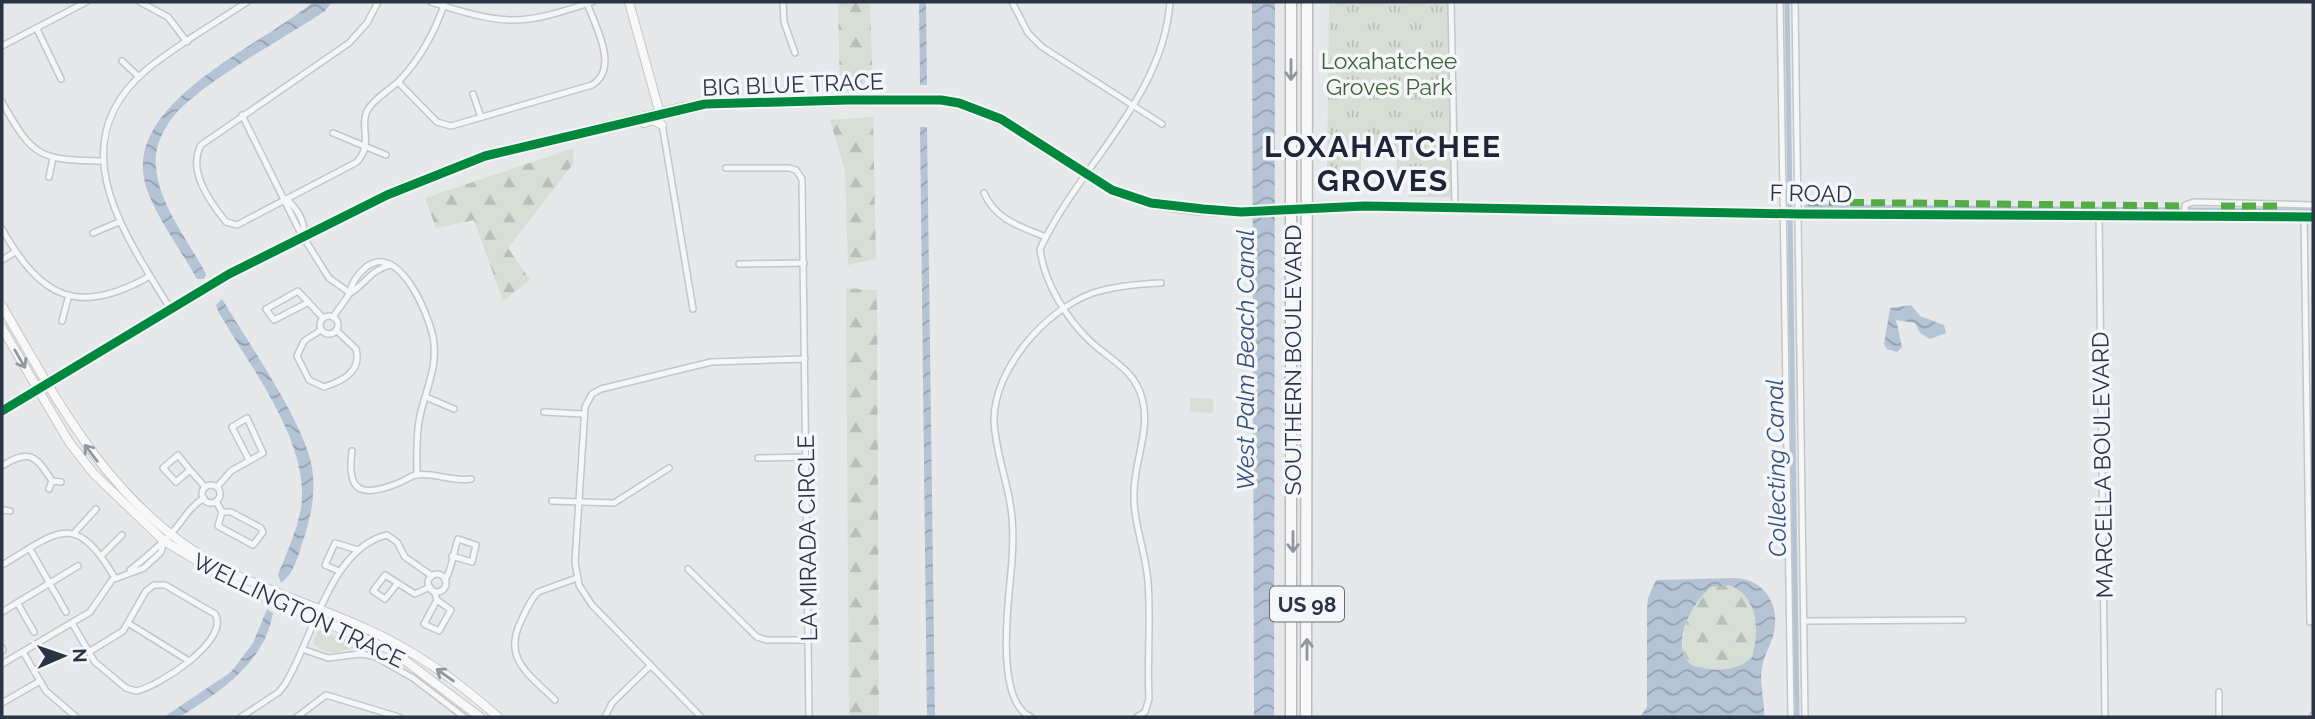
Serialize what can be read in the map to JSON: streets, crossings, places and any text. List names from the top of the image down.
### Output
{
  "streets": {
    "highway": ["SOUTHERN BOULEVARD", "US 98"],
    "street": [
      "BIG BLUE TRACE",
      "F ROAD",
      "MARCELLA BOULEVARD",
      "LA MIRADA CIRCLE",
      "WELLINGTON TRACE"
    ]
  },
  "crossings": [
    ["BIG BLUE TRACE", "F ROAD"],
    ["BIG BLUE TRACE", "SOUTHERN BOULEVARD"],
    ["BIG BLUE TRACE", "WELLINGTON TRACE"],
    ["F ROAD", "SOUTHERN BOULEVARD"],
    ["F ROAD", "MARCELLA BOULEVARD"]
  ],
  "districts": ["LOXAHATCHEE GROVES"],
  "water": ["West Palm Beach Canal", "Collecting Canal"],
  "parks": ["Loxahatchee Groves Park"],
  "north": "right"
}
